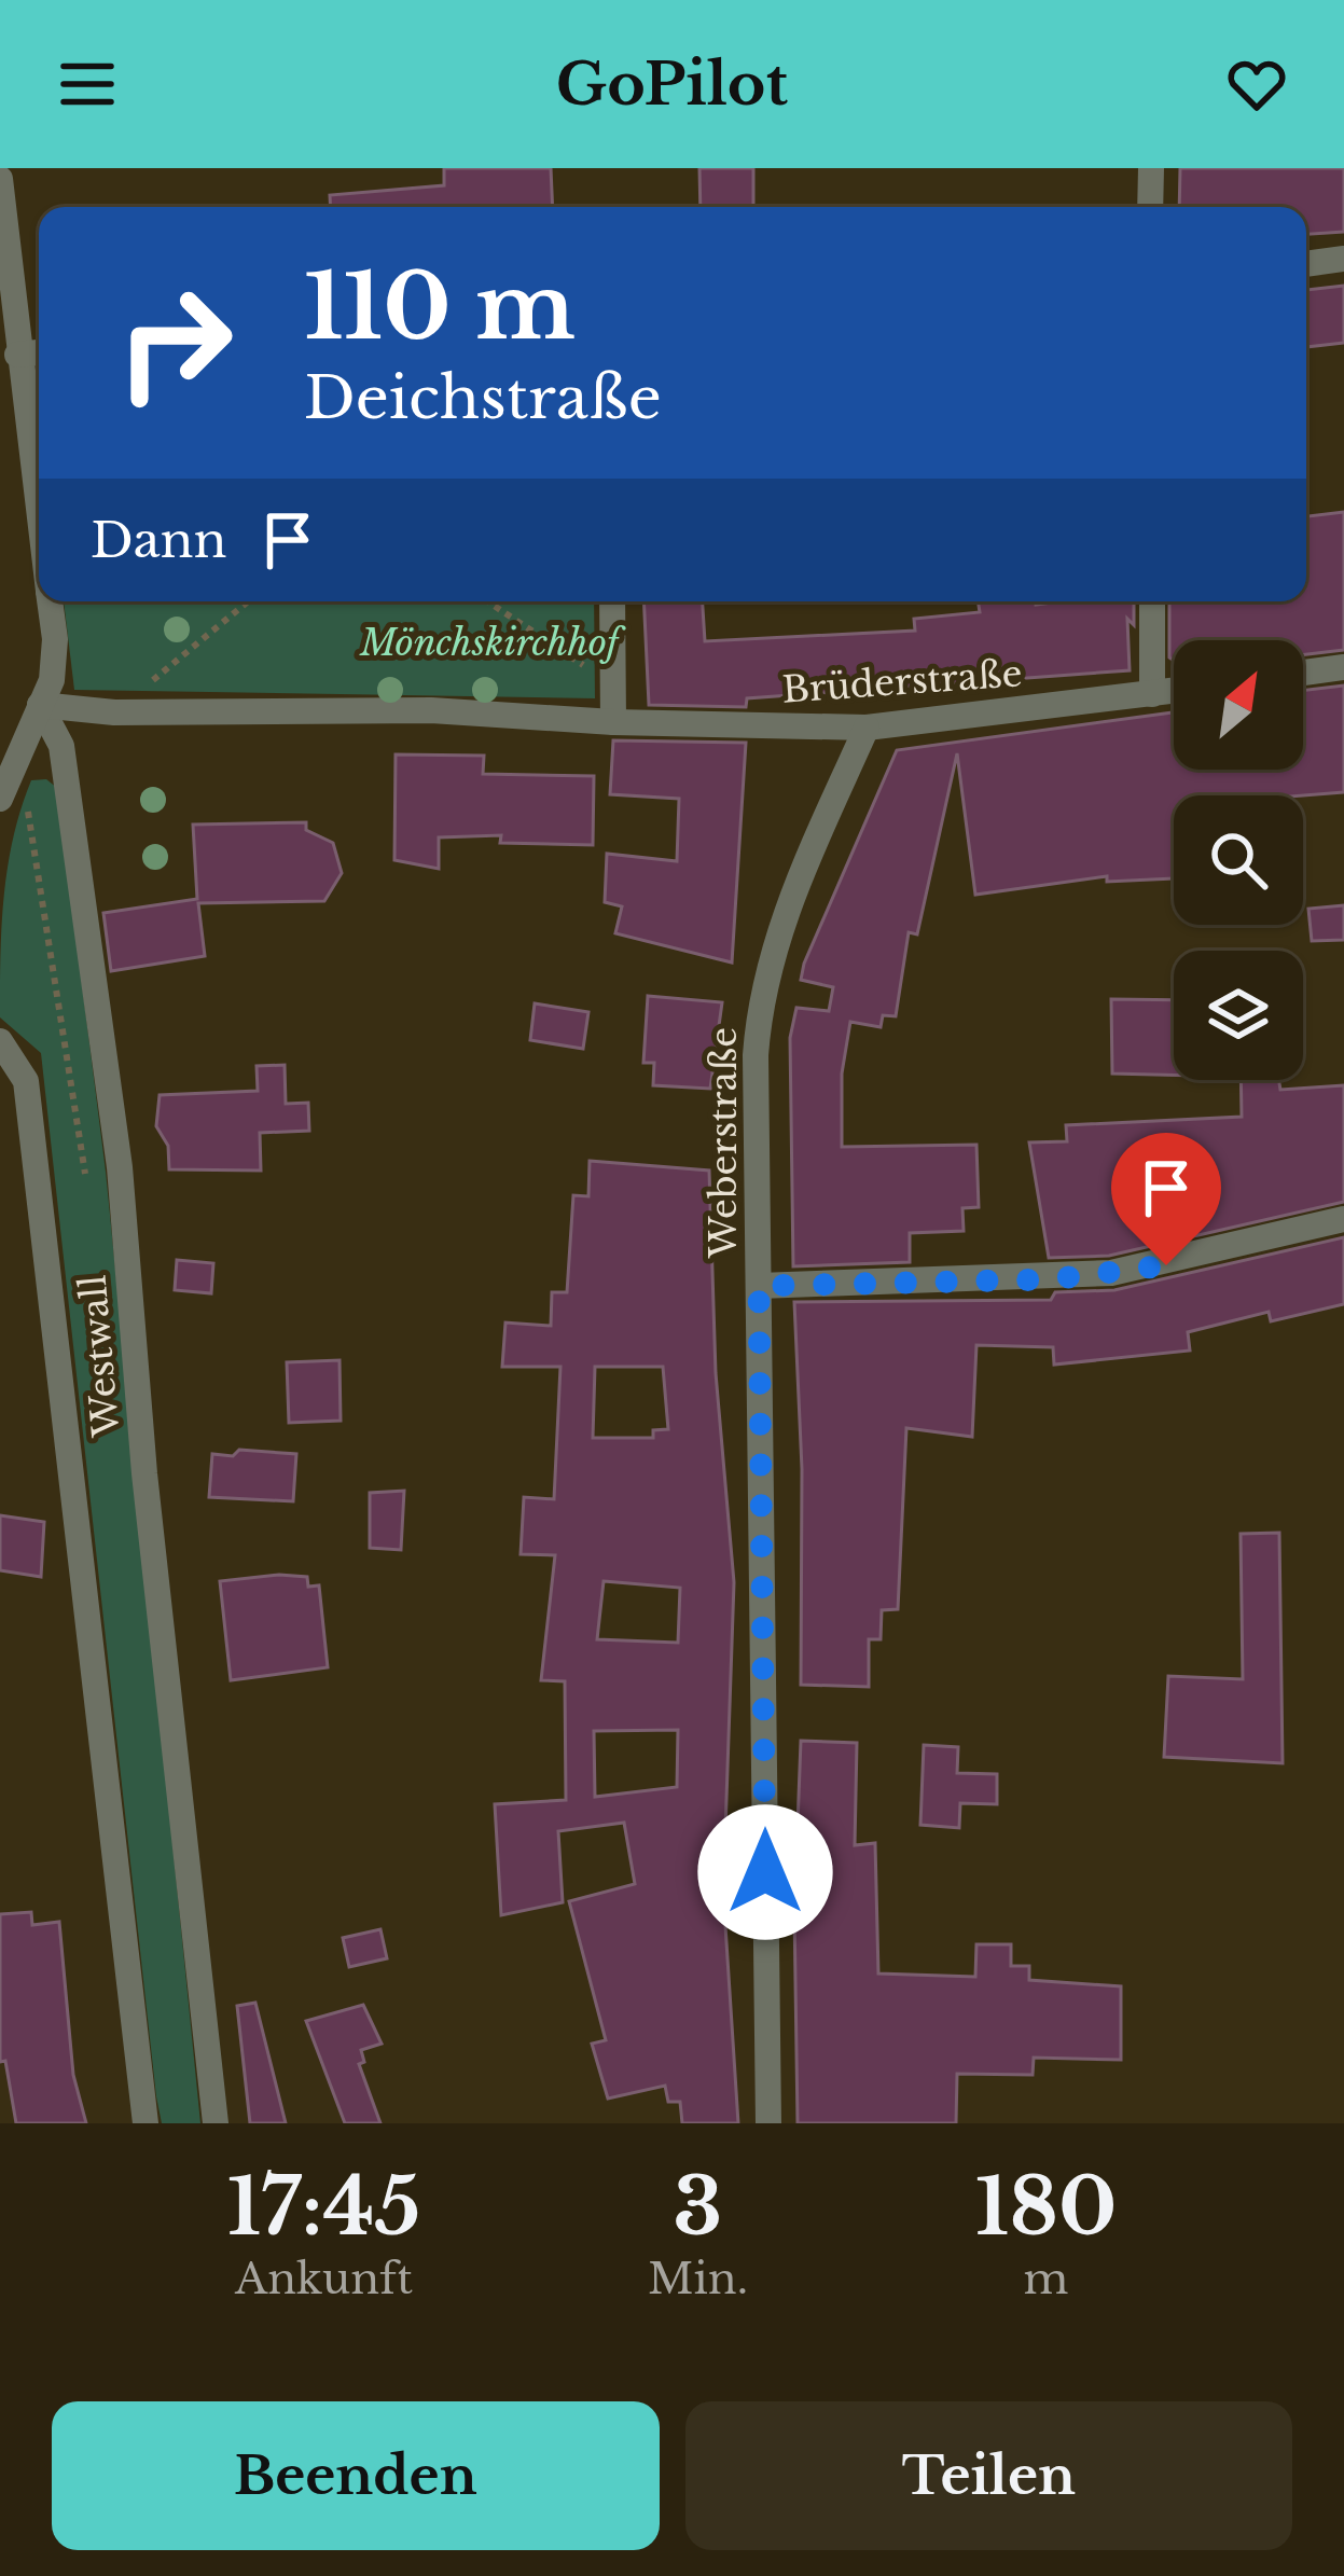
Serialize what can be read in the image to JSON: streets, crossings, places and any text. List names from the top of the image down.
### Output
{
  "streets": {
    "street": ["Brüderstraße", "Weberstraße", "Westwall"]
  },
  "crossings": [
    ["Brüderstraße", "Weberstraße"]
  ],
  "parks": ["Mönchskirchhof"],
  "north": "top right",
  "page": {
    "header": "GoPilot",
    "turn": ["110 m", "Deichstraße"],
    "then": "Dann",
    "eta": [
      "17:45",
      "Ankunft",
      "3",
      "Min.",
      "180",
      "m"
    ],
    "buttons": ["Beenden", "Teilen"]
  }
}
